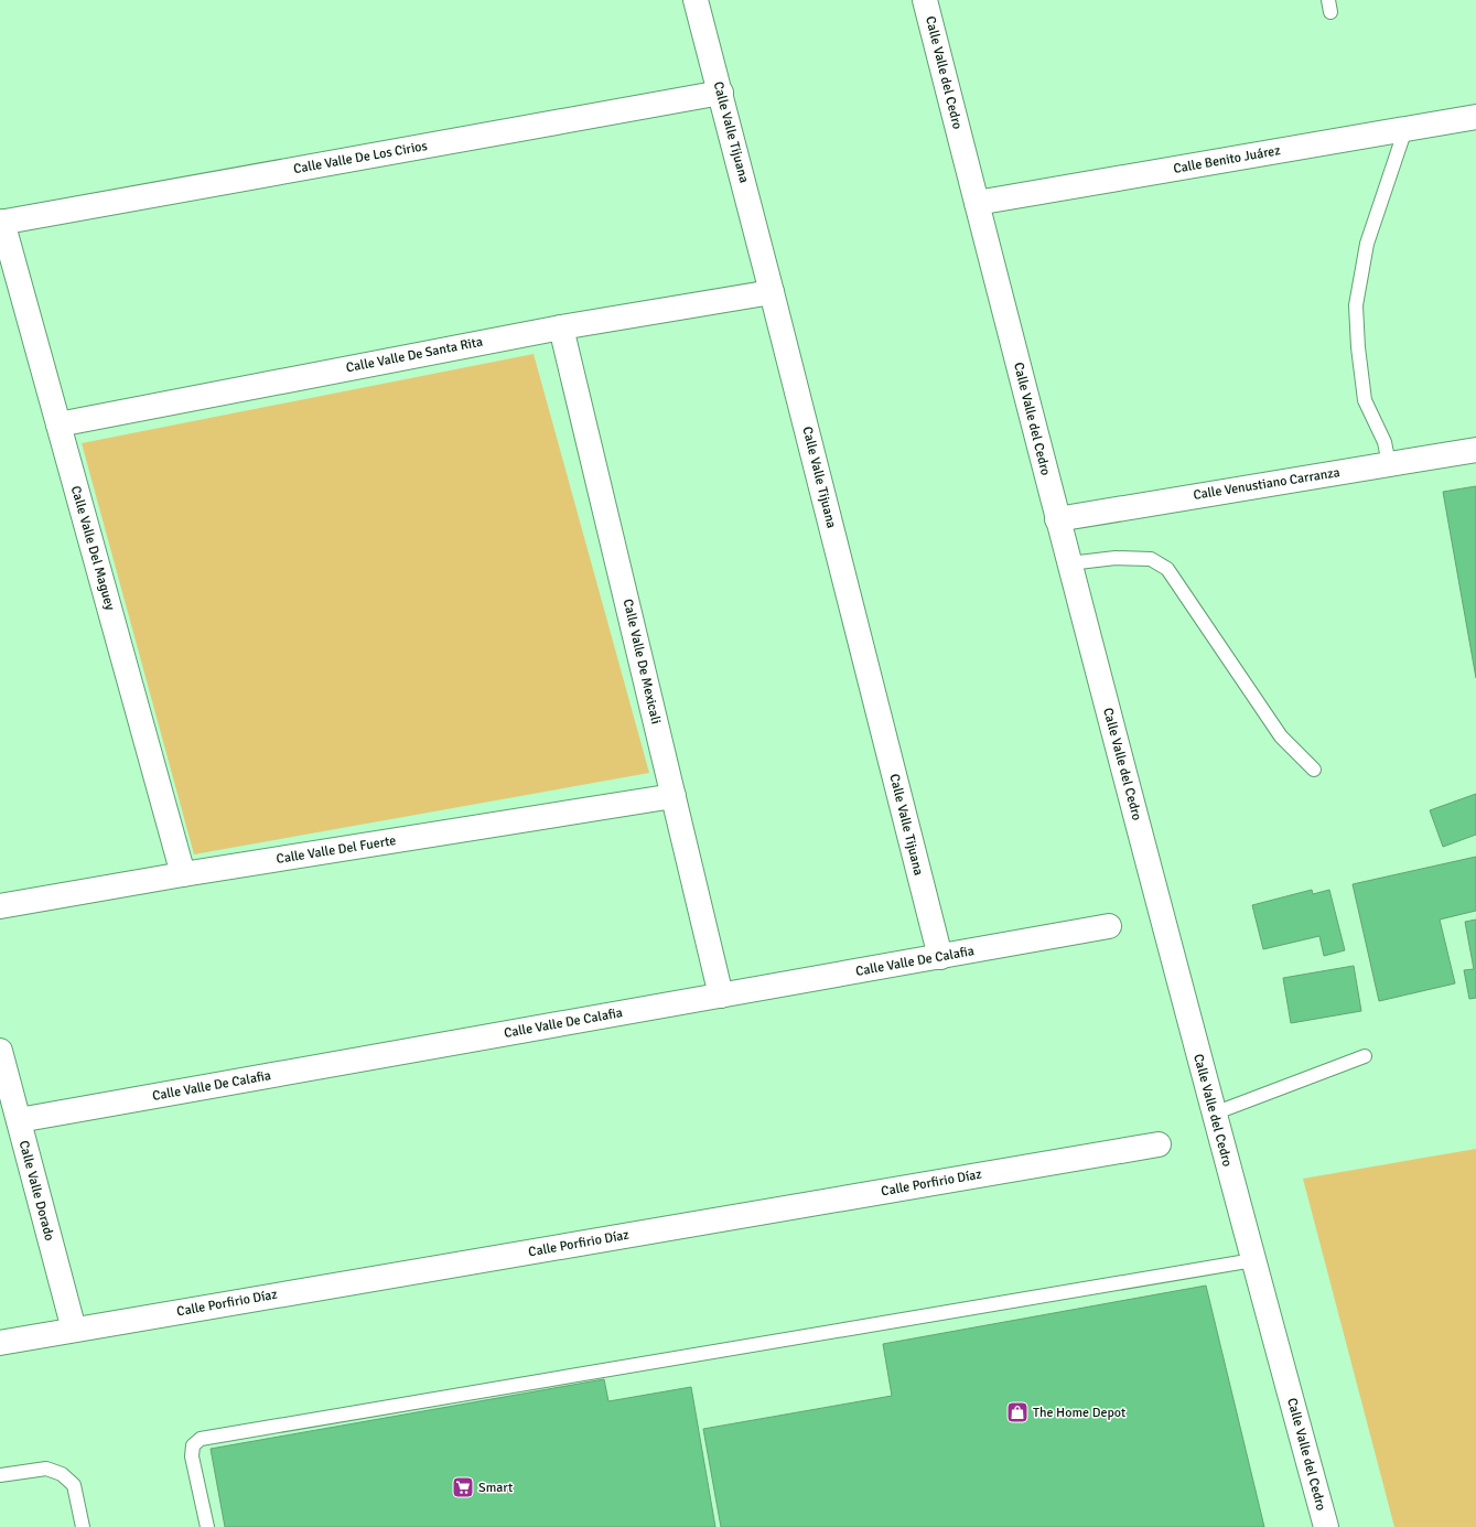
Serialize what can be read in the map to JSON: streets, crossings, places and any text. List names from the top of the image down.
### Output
{
  "streets": {
    "street": [
      "Calle Valle del Cedro",
      "Calle Valle Tijuana",
      "Calle Valle De Los Cirios",
      "Calle Benito Juárez",
      "Calle Valle De Santa Rita",
      "Calle Venustiano Carranza",
      "Calle Valle Del Maguey",
      "Calle Valle De Mexicali",
      "Calle Valle Del Fuerte",
      "Calle Valle De Calafia",
      "Calle Porfirio Díaz",
      "Calle Valle Dorado"
    ]
  },
  "crossings": [
    ["Calle Valle del Cedro", "Calle Benito Juárez"],
    ["Calle Valle del Cedro", "Calle Venustiano Carranza"],
    ["Calle Valle Tijuana", "Calle Valle De Los Cirios"],
    ["Calle Valle Tijuana", "Calle Valle De Santa Rita"],
    ["Calle Valle Tijuana", "Calle Valle De Calafia"],
    ["Calle Valle De Los Cirios", "Calle Valle Del Maguey"],
    ["Calle Valle De Santa Rita", "Calle Valle Del Maguey"],
    ["Calle Valle De Santa Rita", "Calle Valle De Mexicali"],
    ["Calle Valle Del Maguey", "Calle Valle Del Fuerte"],
    ["Calle Valle De Mexicali", "Calle Valle Del Fuerte"],
    ["Calle Valle De Mexicali", "Calle Valle De Calafia"],
    ["Calle Valle De Calafia", "Calle Valle Dorado"],
    ["Calle Porfirio Díaz", "Calle Valle Dorado"]
  ],
  "places": {
    "shop": ["The Home Depot"],
    "supermarket": ["Smart"]
  }
}
